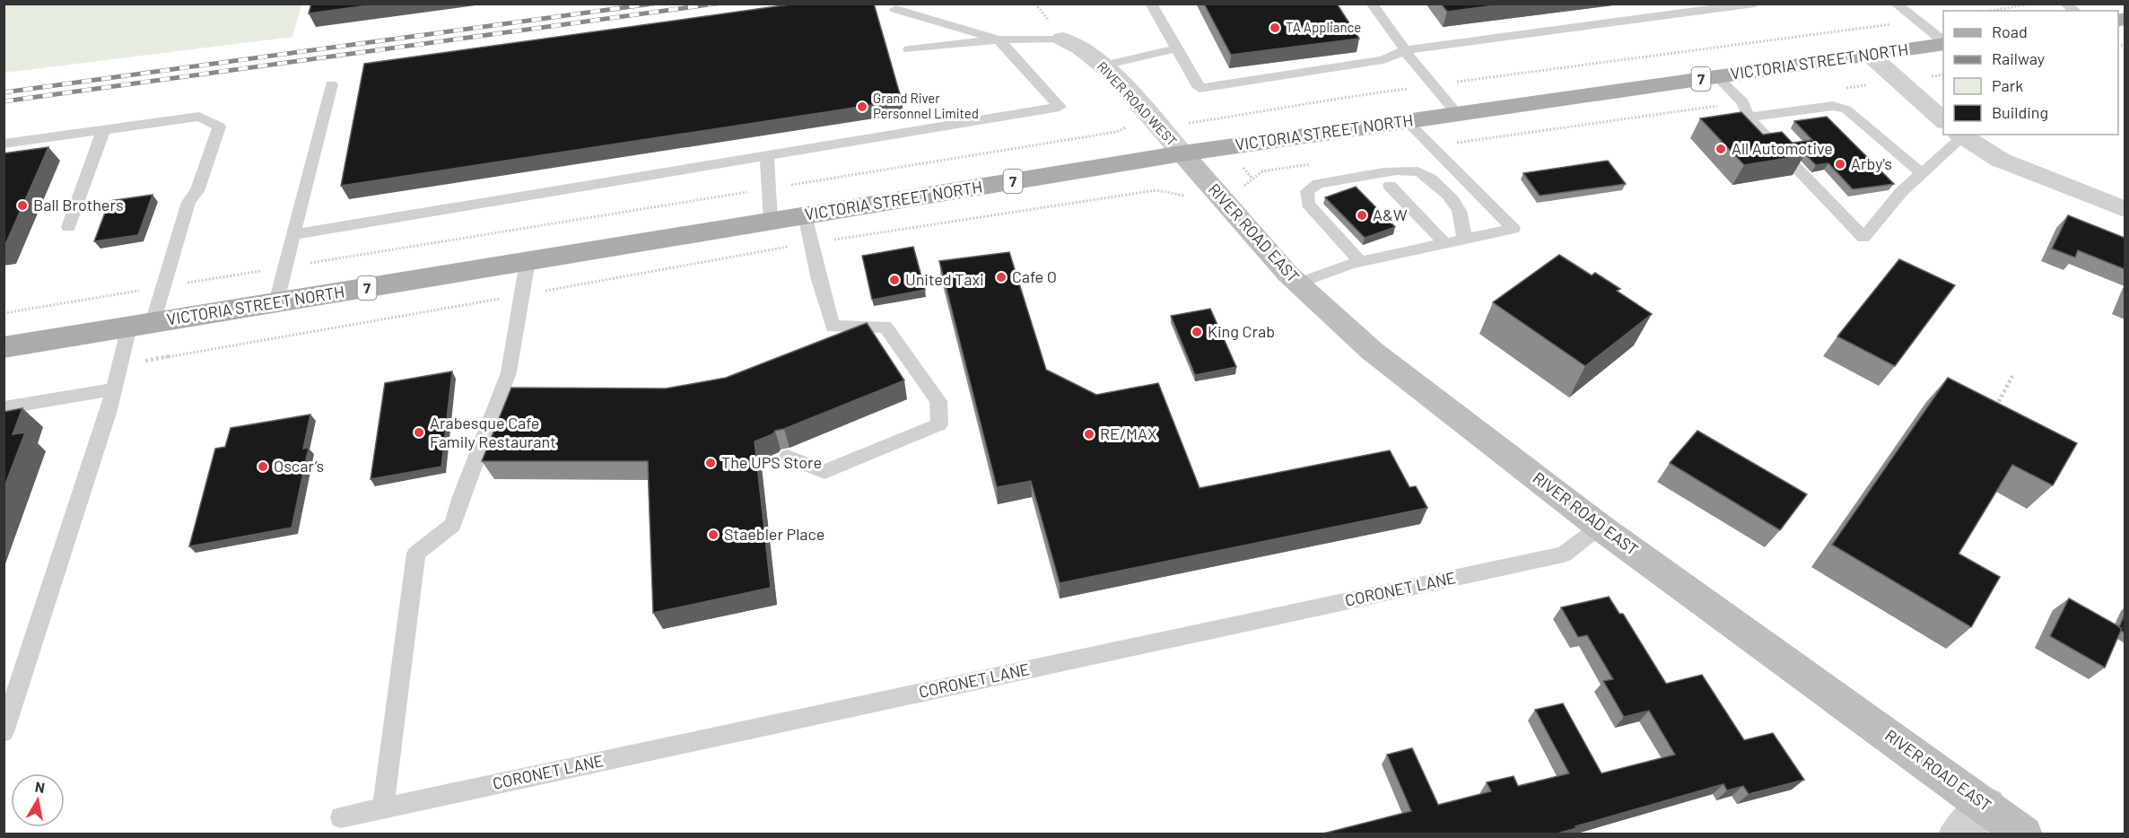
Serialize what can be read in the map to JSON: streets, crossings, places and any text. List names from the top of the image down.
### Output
{
  "streets": {
    "main road": ["VICTORIA STREET NORTH", "7"],
    "street": ["RIVER ROAD WEST", "RIVER ROAD EAST"],
    "lane": ["CORONET LANE"]
  },
  "crossings": [
    ["VICTORIA STREET NORTH", "RIVER ROAD WEST"],
    ["VICTORIA STREET NORTH", "RIVER ROAD EAST"],
    ["RIVER ROAD WEST", "RIVER ROAD EAST"],
    ["RIVER ROAD EAST", "CORONET LANE"]
  ],
  "places": [
    "TA Appliance",
    "Grand River Personnel Limited",
    "All Automotive",
    "Arby's",
    "Ball Brothers",
    "A&W",
    "Cafe O",
    "United Taxi",
    "King Crab",
    "Arabesque Cafe Family Restaurant",
    "RE/MAX",
    "The UPS Store",
    "Oscar’s",
    "Staebler Place"
  ],
  "legend": [
    "Road",
    "Railway",
    "Park",
    "Building"
  ],
  "north": "top"
}
